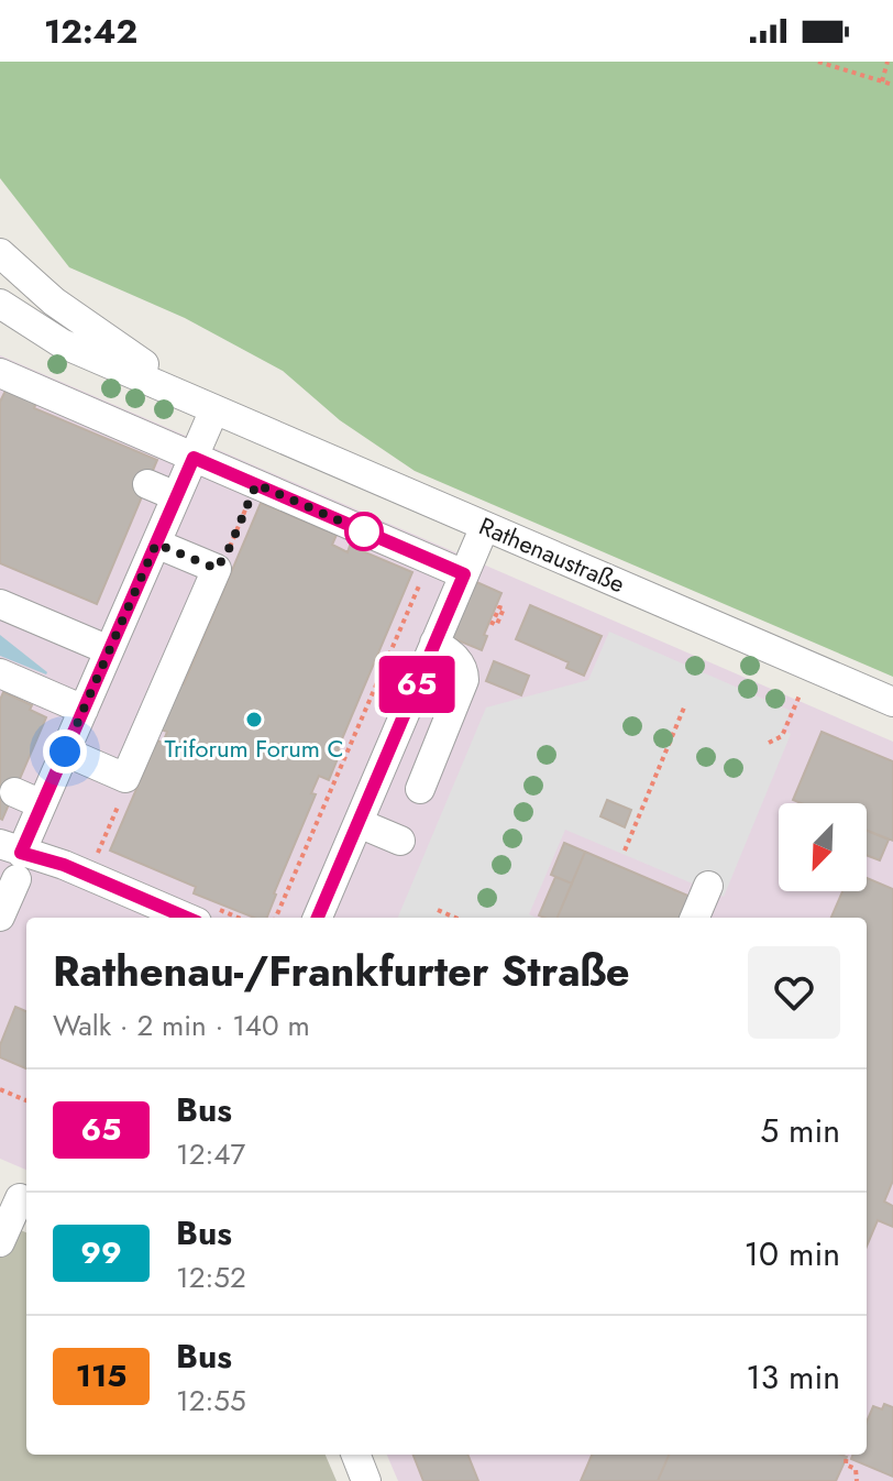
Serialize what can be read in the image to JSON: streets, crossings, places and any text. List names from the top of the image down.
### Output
{
  "streets": {
    "street": ["Rathenaustraße"]
  },
  "places": ["Triforum Forum C"],
  "lines": ["bus line 65"],
  "north": "bottom left",
  "page": {
    "status": "12:42",
    "on_map": "65",
    "heading": ["Rathenau-/Frankfurter Straße", "Walk · 2 min · 140 m"],
    "list": [
      {
        "mark": "65",
        "name": "Bus",
        "note": "12:47",
        "value": "5 min"
      },
      {
        "mark": "99",
        "name": "Bus",
        "note": "12:52",
        "value": "10 min"
      },
      {
        "mark": "115",
        "name": "Bus",
        "note": "12:55",
        "value": "13 min"
      }
    ]
  }
}
